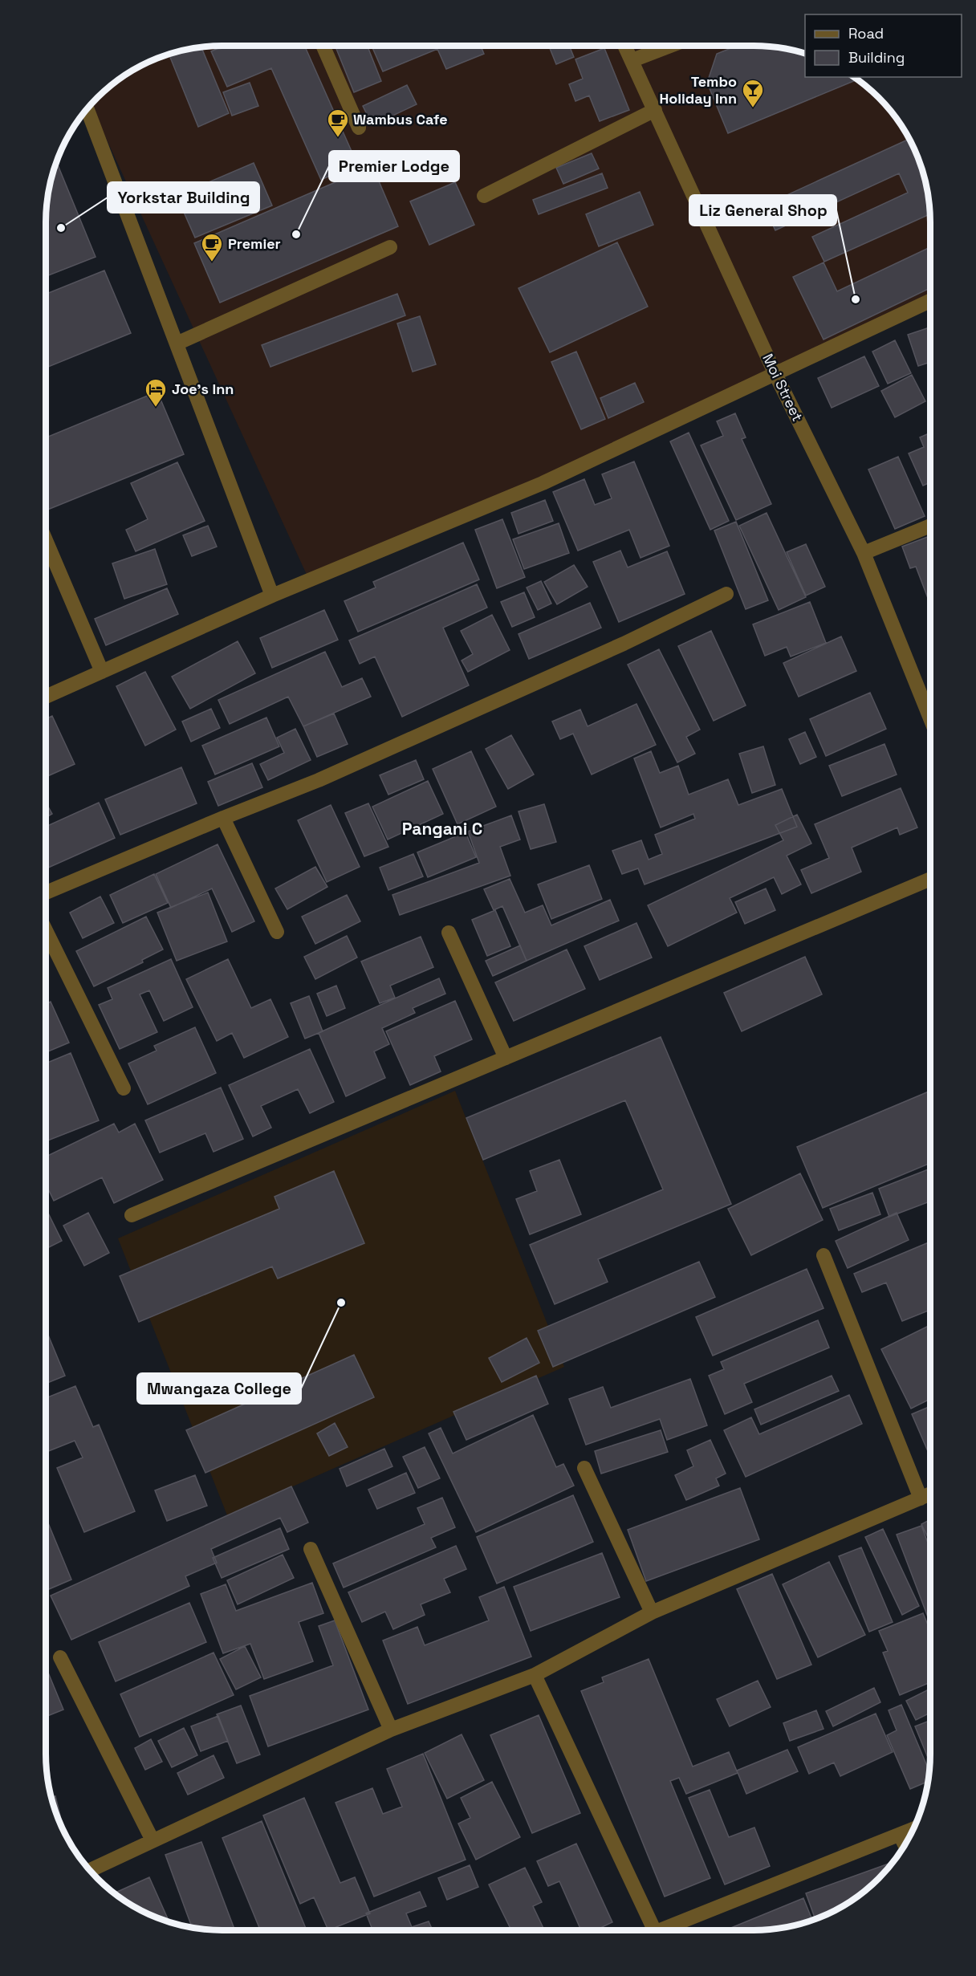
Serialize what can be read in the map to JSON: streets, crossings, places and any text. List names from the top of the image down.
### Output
{
  "streets": {
    "street": ["Moi Street"]
  },
  "districts": ["Pangani C"],
  "places": {
    "bar": ["Tembo Holiday Inn"],
    "cafe": ["Wambus Cafe", "Premier"],
    "other": [
      "Yorkstar Building",
      "Premier Lodge",
      "Liz General Shop",
      "Mwangaza College"
    ],
    "hotel": ["Joe's Inn"]
  },
  "legend": ["Road", "Building"]
}
